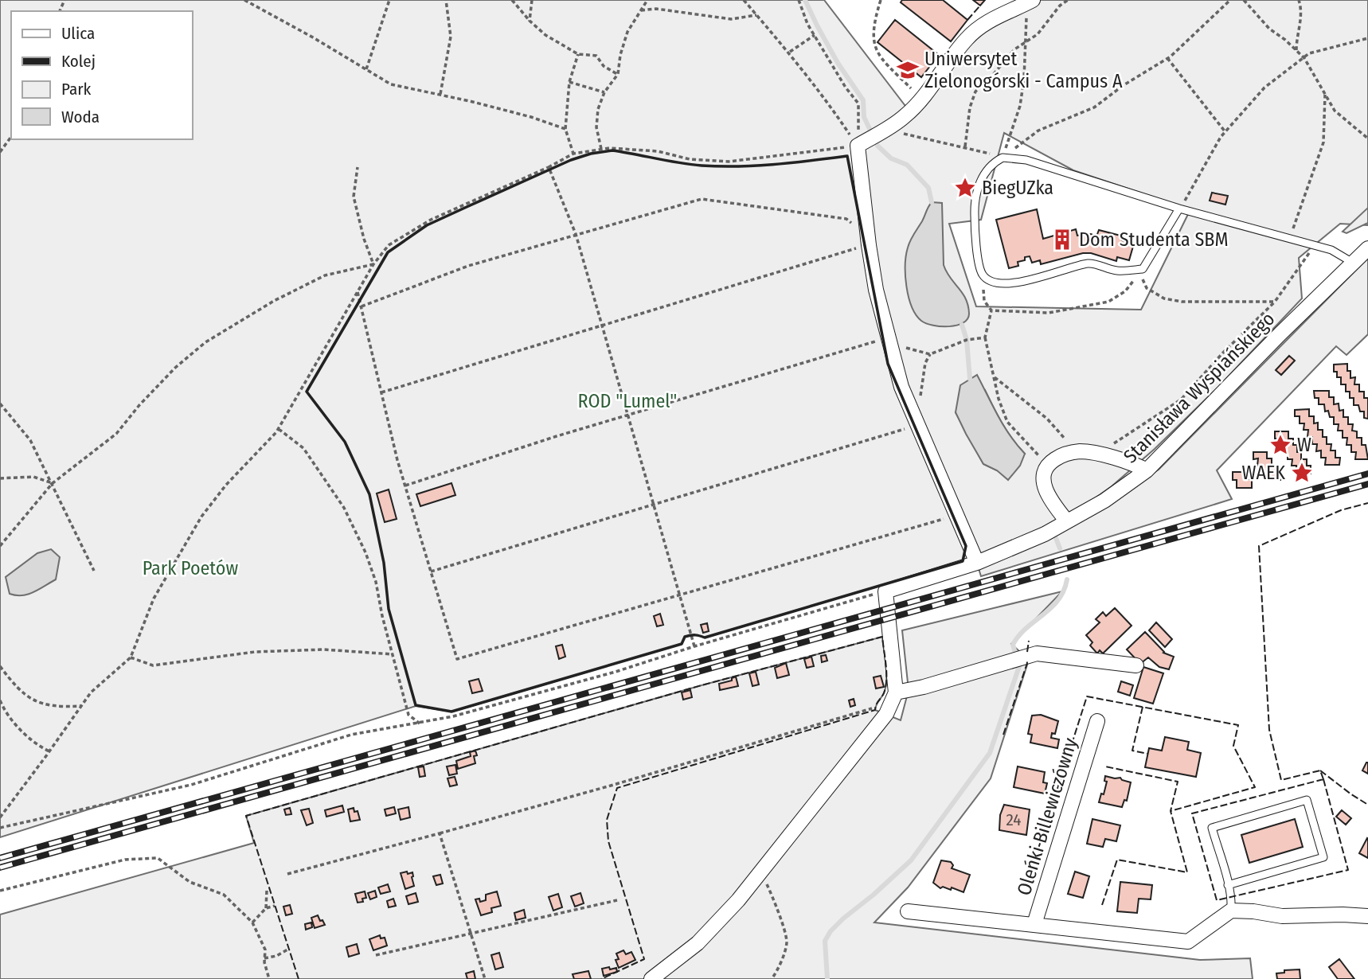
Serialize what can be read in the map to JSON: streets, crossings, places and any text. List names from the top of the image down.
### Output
{
  "streets": {
    "street": ["Stanisława Wyspiańskiego", "Oleńki Billewiczówny"]
  },
  "parks": ["ROD \"Lumel\"", "Park Poetów"],
  "places": {
    "school or university": ["Uniwersytet Zielonogórski - Campus A"],
    "place": ["BiegUZka", "W", "WAEK"],
    "building": ["Dom Studenta SBM"]
  },
  "house_numbers": ["24"],
  "legend": [
    "Ulica",
    "Kolej",
    "Park",
    "Woda"
  ]
}
